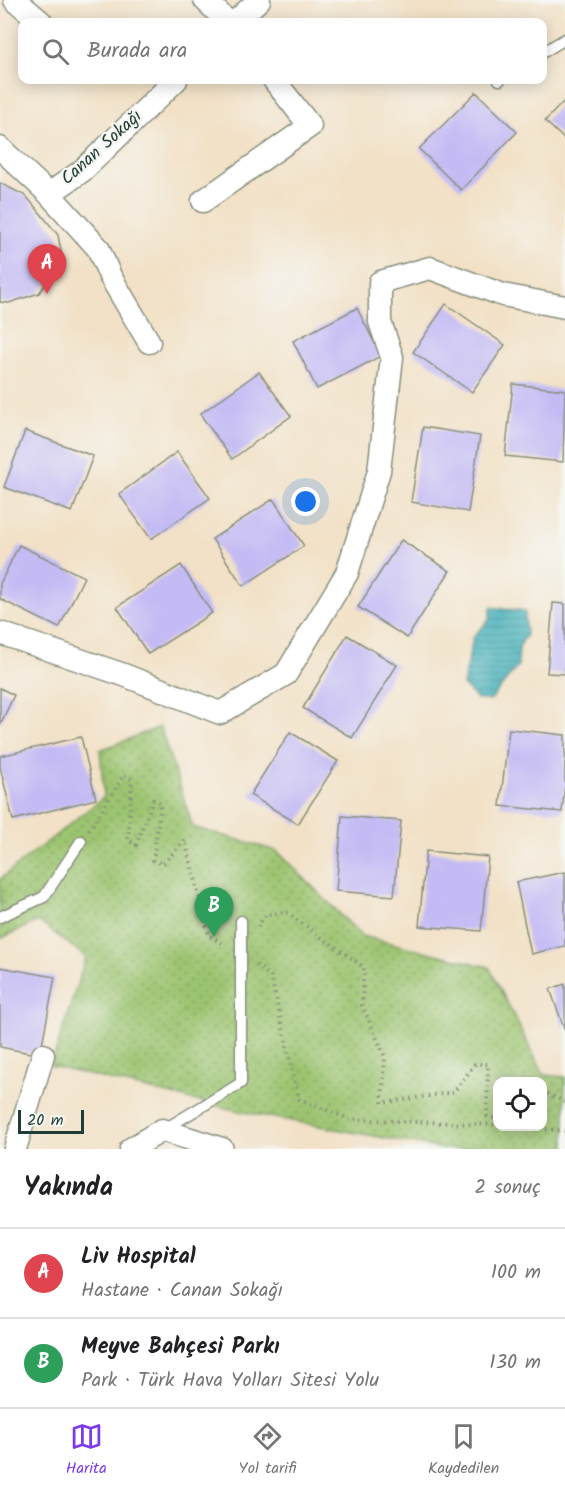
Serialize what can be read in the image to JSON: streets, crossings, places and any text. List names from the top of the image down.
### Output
{
  "streets": {
    "street": ["Canan Sokağı"]
  },
  "scale_bar": "20 m",
  "page": {
    "search": "Burada ara",
    "pins": ["A", "B"],
    "scale": "20 m",
    "heading": ["Yakında", "2 sonuç"],
    "list": [
      {
        "mark": "A",
        "name": "Liv Hospital",
        "note": "Hastane · Canan Sokağı",
        "value": "100 m"
      },
      {
        "mark": "B",
        "name": "Meyve Bahçesi Parkı",
        "note": "Park · Türk Hava Yolları Sitesi Yolu",
        "value": "130 m"
      }
    ],
    "nav": ["Harita", "Yol tarifi", "Kaydedilen"]
  }
}
